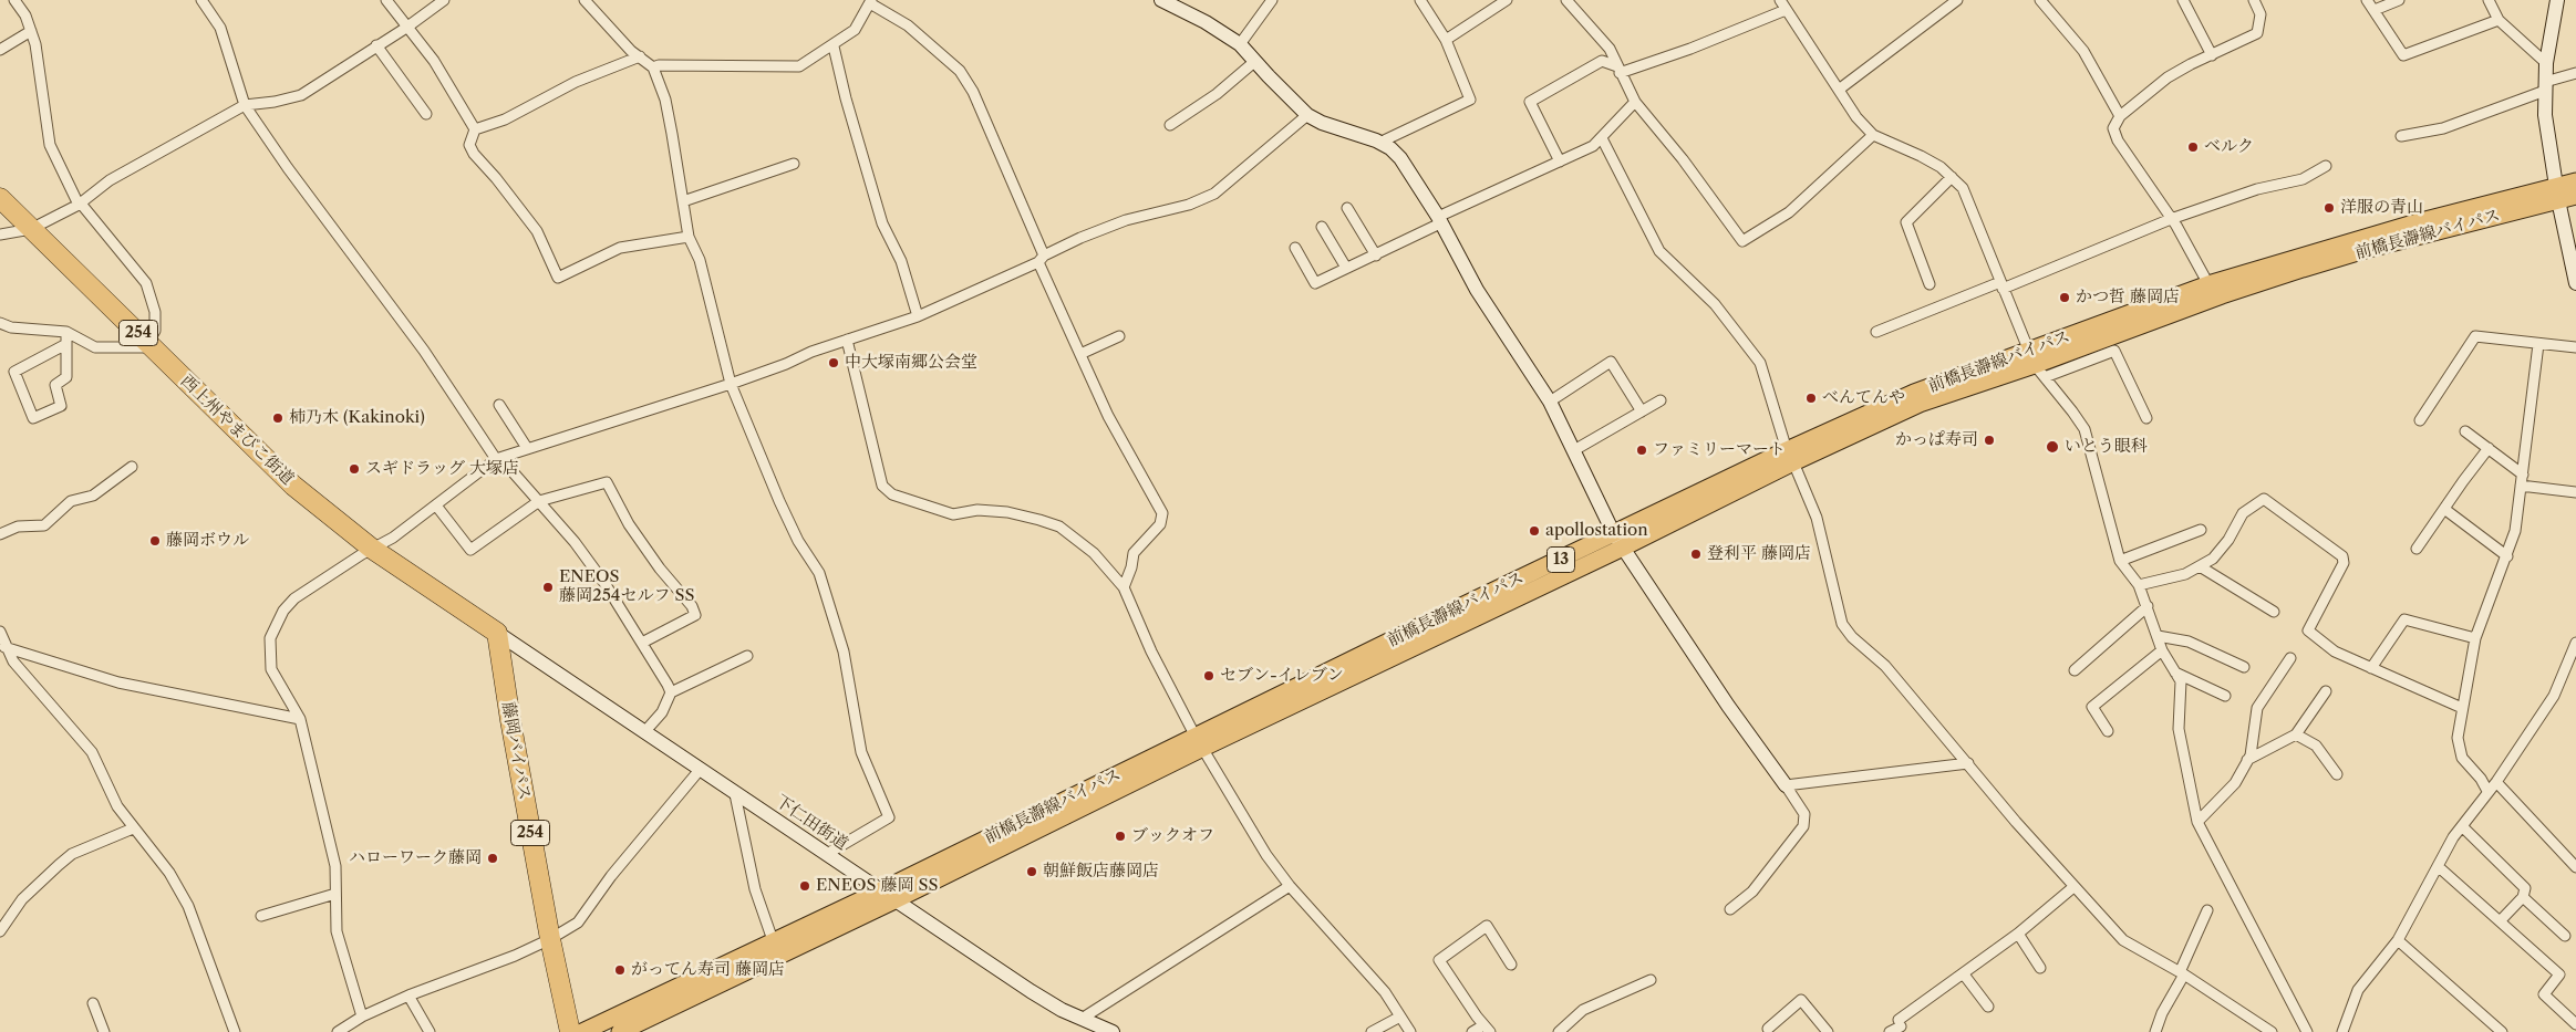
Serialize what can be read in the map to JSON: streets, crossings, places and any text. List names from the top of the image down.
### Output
{
  "streets": {
    "highway": ["254", "西上州やまびこ街道", "藤岡バイパス"],
    "main road": ["前橋長瀞線バイパス", "13"],
    "street": ["下仁田街道"]
  },
  "crossings": [
    ["前橋長瀞線バイパス", "下仁田街道"],
    ["西上州やまびこ街道", "藤岡バイパス"],
    ["西上州やまびこ街道", "下仁田街道"],
    ["藤岡バイパス", "下仁田街道"]
  ],
  "places": [
    "ベルク",
    "洋服の青山",
    "かつ哲 藤岡店",
    "中大塚南郷公会堂",
    "べんてんや",
    "柿乃木 (Kakinoki)",
    "かっぱ寿司",
    "いとう眼科",
    "ファミリーマート",
    "スギドラッグ 大塚店",
    "apollostation",
    "藤岡ボウル",
    "登利平 藤岡店",
    "ENEOS 藤岡254セルフ SS",
    "セブン-イレブン",
    "ブックオフ",
    "ハローワーク藤岡",
    "朝鮮飯店藤岡店",
    "ENEOS 藤岡 SS",
    "がってん寿司 藤岡店"
  ]
}
